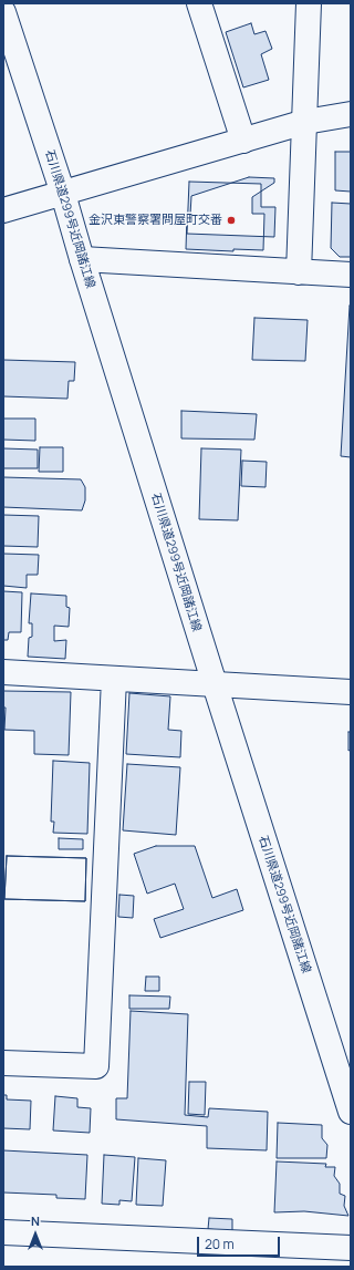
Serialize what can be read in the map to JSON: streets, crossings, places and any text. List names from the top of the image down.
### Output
{
  "streets": {
    "street": ["石川県道299号近岡諸江線"]
  },
  "places": ["金沢東警察署問屋町交番"],
  "scale_bar": "20 m",
  "north": "top"
}
